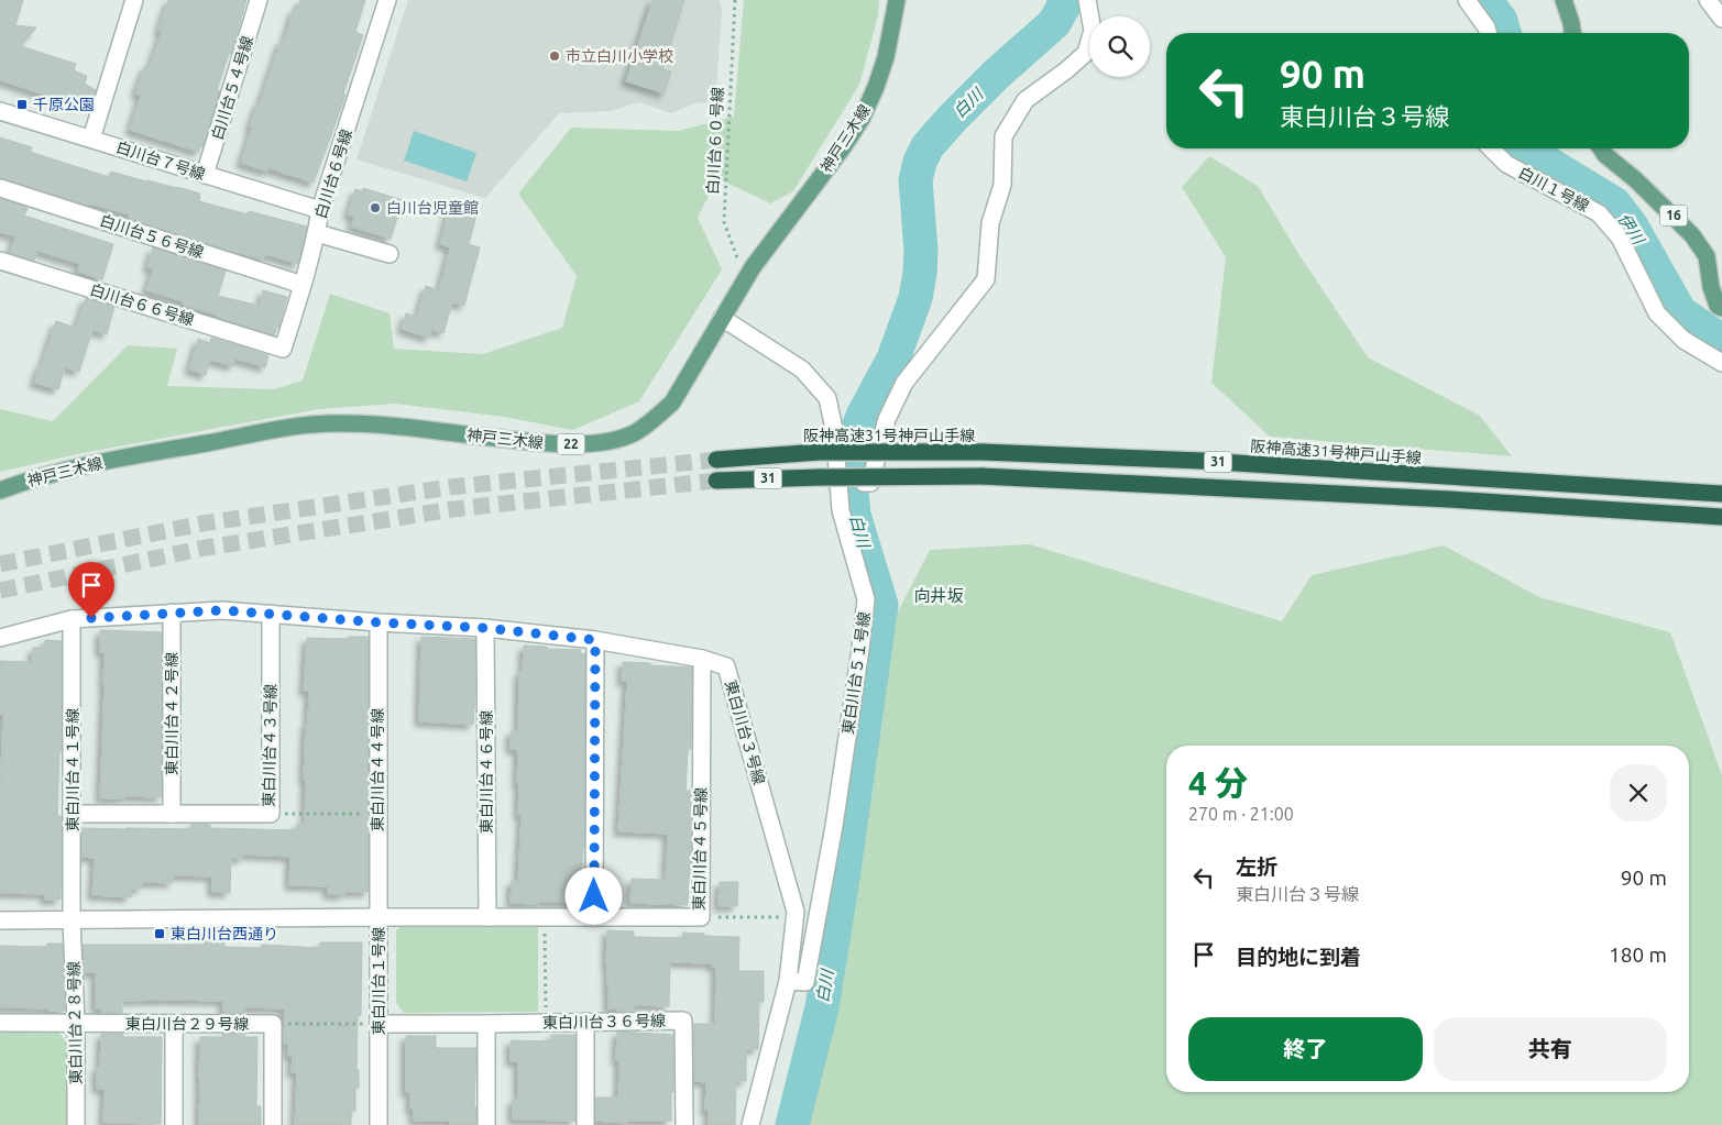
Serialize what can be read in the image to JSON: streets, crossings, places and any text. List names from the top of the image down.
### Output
{
  "streets": {
    "highway": ["阪神高速31号神戸山手線", "31"],
    "main road": ["神戸三木線", "16", "22"],
    "street": [
      "白川台５４号線",
      "白川台７号線",
      "白川台６号線",
      "白川１号線",
      "白川台５６号線",
      "白川台６６号線",
      "東白川台５１号線",
      "東白川台４２号線",
      "東白川台３号線",
      "東白川台４３号線",
      "東白川台４１号線",
      "東白川台４４号線",
      "東白川台４６号線",
      "東白川台４５号線",
      "東白川台１号線",
      "東白川台３６号線",
      "東白川台２８号線",
      "東白川台２９号線"
    ],
    "path": ["白川台６０号線"]
  },
  "crossings": [
    ["白川台５４号線", "白川台７号線"],
    ["神戸三木線", "白川台６０号線"],
    ["白川台７号線", "白川台６号線"],
    ["白川台６号線", "白川台５６号線"],
    ["白川台６号線", "白川台６６号線"],
    ["東白川台５１号線", "東白川台３号線"],
    ["東白川台４２号線", "東白川台３号線"],
    ["東白川台４２号線", "東白川台４３号線"],
    ["東白川台３号線", "東白川台４３号線"],
    ["東白川台３号線", "東白川台４１号線"],
    ["東白川台３号線", "東白川台４４号線"],
    ["東白川台３号線", "東白川台４６号線"],
    ["東白川台３号線", "東白川台４５号線"],
    ["東白川台４３号線", "東白川台４１号線"],
    ["東白川台４１号線", "東白川台１号線"],
    ["東白川台４１号線", "東白川台２８号線"],
    ["東白川台４４号線", "東白川台４５号線"],
    ["東白川台４４号線", "東白川台１号線"],
    ["東白川台４６号線", "東白川台４５号線"],
    ["東白川台４５号線", "東白川台１号線"],
    ["東白川台１号線", "東白川台３６号線"],
    ["東白川台１号線", "東白川台２８号線"],
    ["東白川台２８号線", "東白川台２９号線"]
  ],
  "districts": ["向井坂"],
  "water": ["白川", "伊川"],
  "places": {
    "other": ["市立白川小学校", "白川台児童館"],
    "transit": ["千原公園", "東白川台西通り"]
  },
  "page": {
    "turn": ["90 m", "東白川台３号線"],
    "heading": ["4 分", "270 m · 21:00"],
    "list": [
      {
        "name": "左折",
        "note": "東白川台３号線",
        "value": "90 m"
      },
      {
        "name": "目的地に到着",
        "value": "180 m"
      }
    ],
    "buttons": ["終了", "共有"]
  }
}
